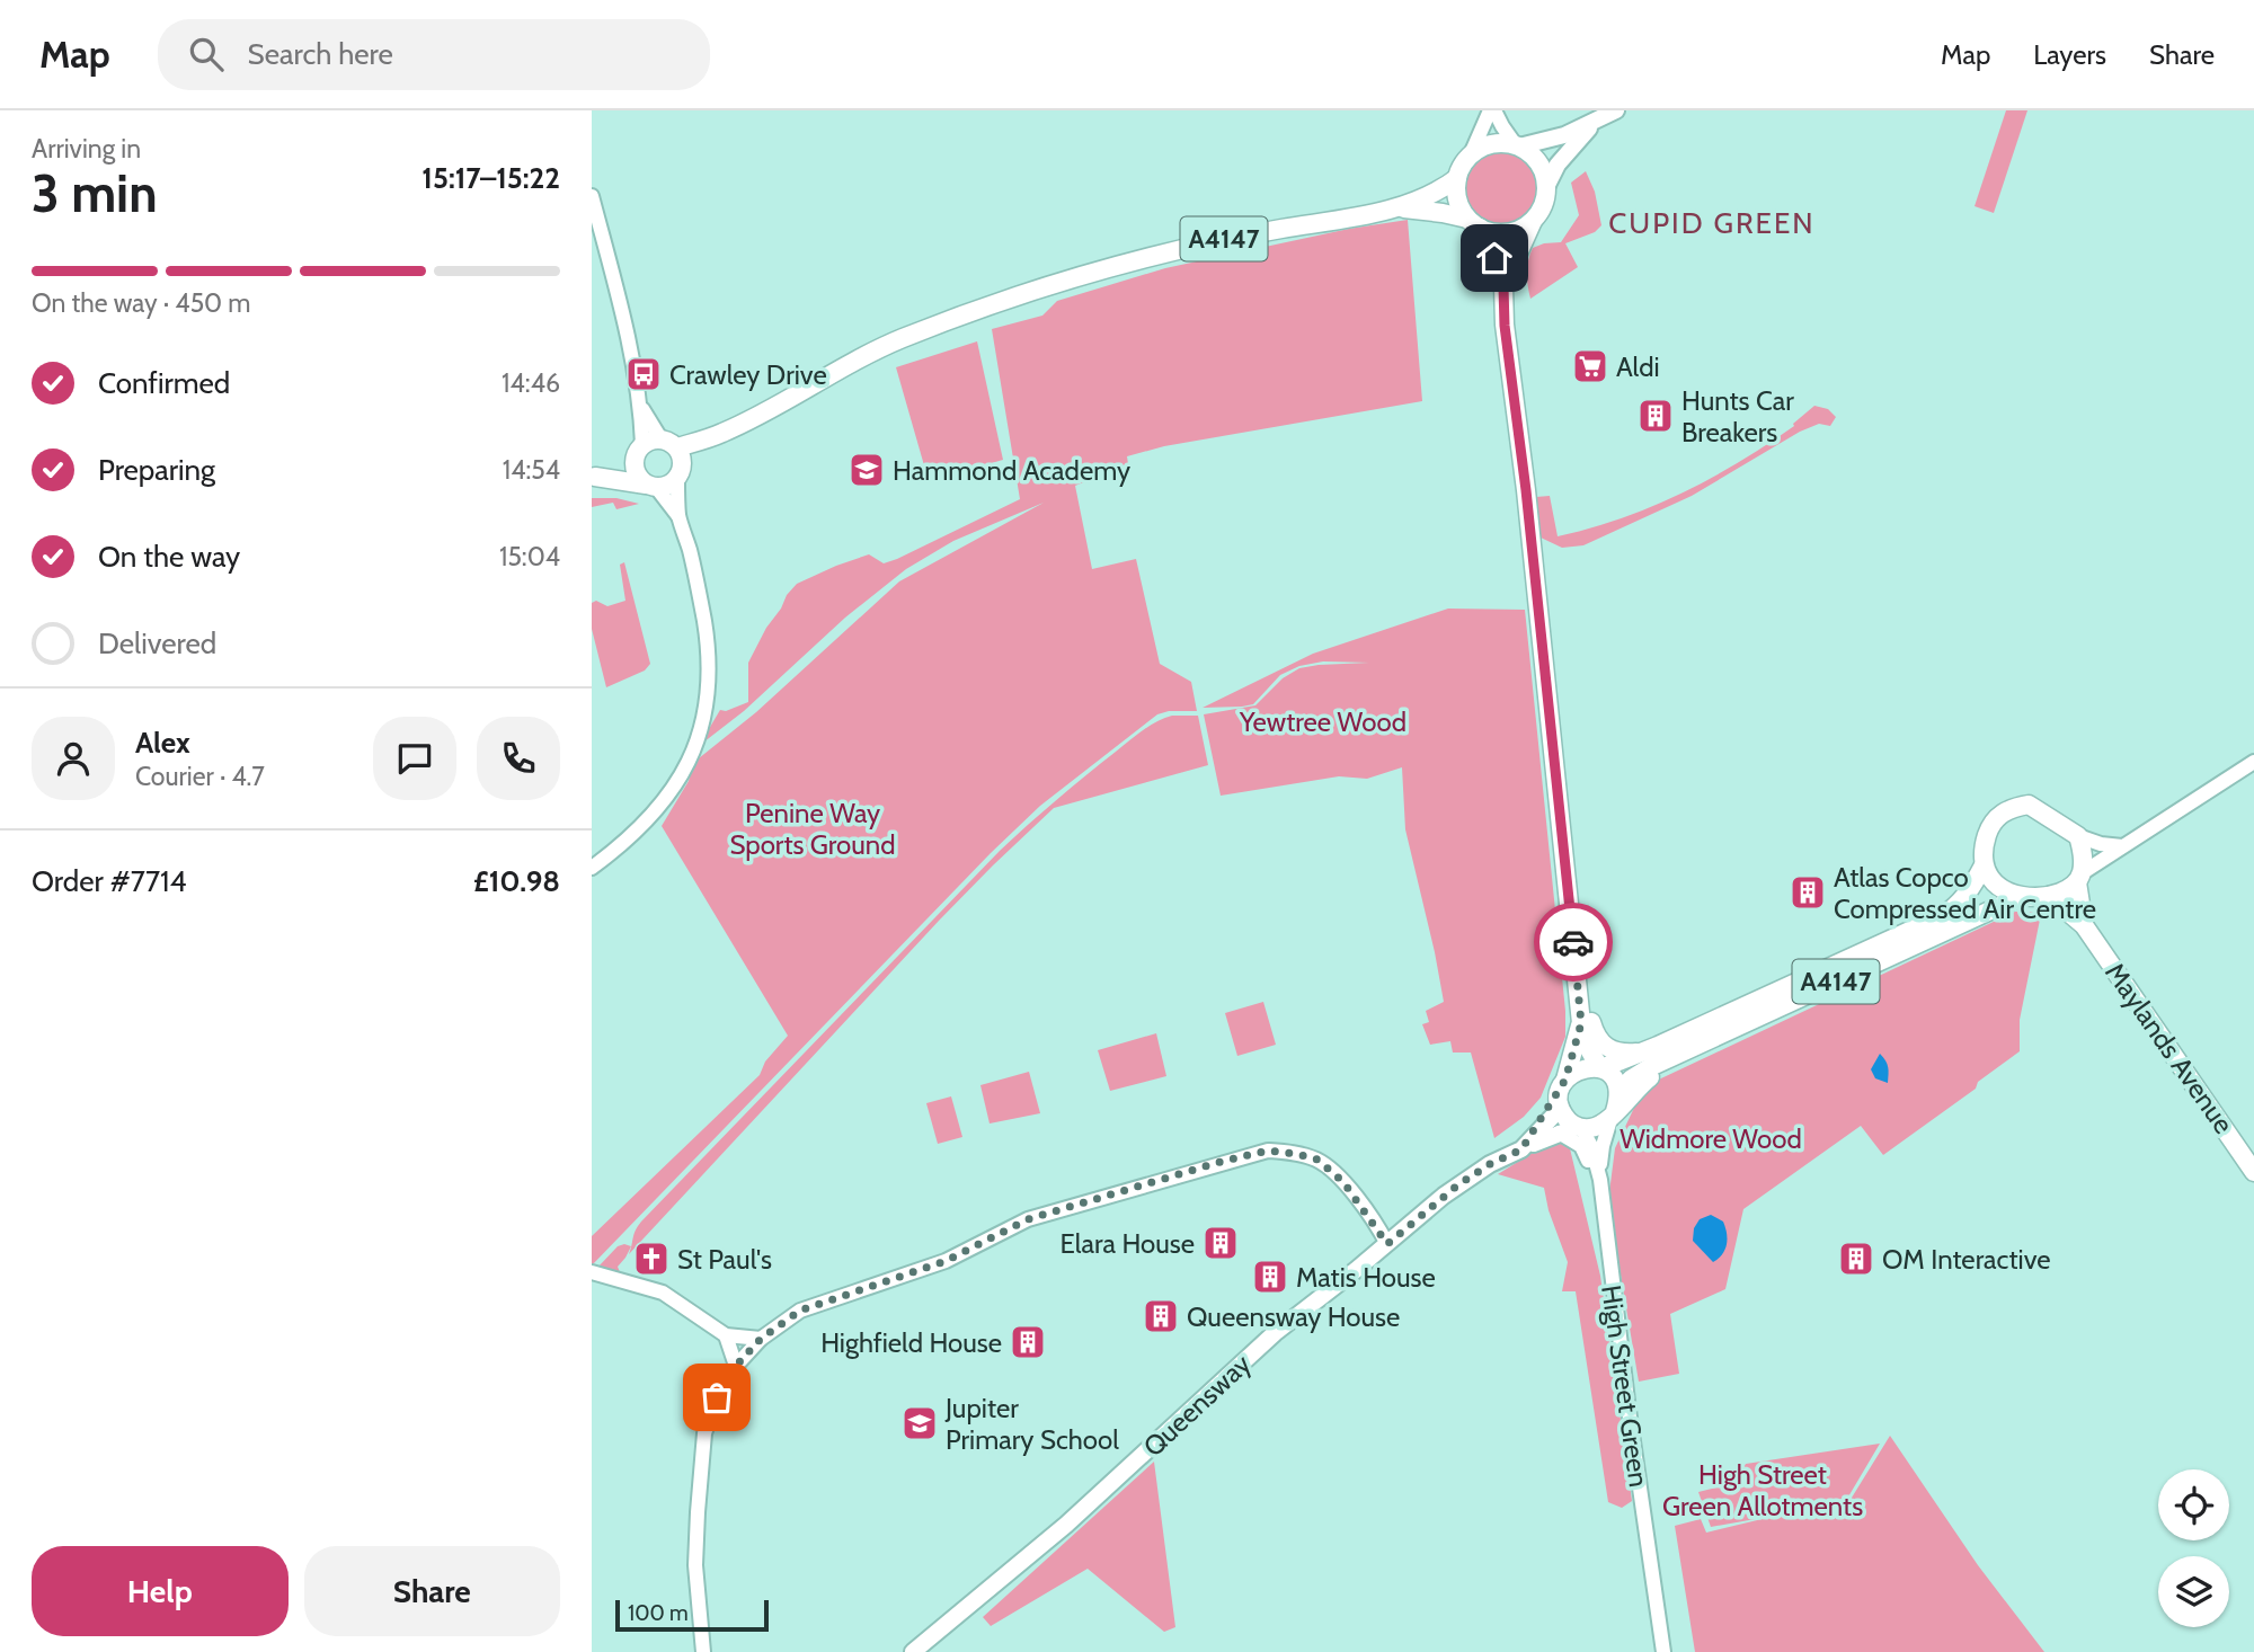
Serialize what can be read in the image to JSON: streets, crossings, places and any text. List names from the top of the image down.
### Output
{
  "streets": {
    "main road": ["A4147", "Maylands Avenue", "Queensway"],
    "street": ["High Street Green"]
  },
  "crossings": [
    ["A4147", "Maylands Avenue"],
    ["A4147", "High Street Green"],
    ["A4147", "Queensway"],
    ["High Street Green", "Queensway"]
  ],
  "districts": ["CUPID GREEN"],
  "parks": [
    "Yewtree Wood",
    "Penine Way Sports Ground",
    "Widmore Wood",
    "High Street Green Allotments"
  ],
  "places": {
    "supermarket": ["Aldi"],
    "bus stop": ["Crawley Drive"],
    "building": [
      "Hunts Car Breakers",
      "Atlas Copco Compressed Air Centre",
      "Elara House",
      "OM Interactive",
      "Matis House",
      "Queensway House",
      "Highfield House"
    ],
    "school or university": ["Hammond Academy", "Jupiter Primary School"],
    "church": ["St Paul's"]
  },
  "scale_bar": "100 m",
  "page": {
    "header": "Map",
    "search": "Search here",
    "nav": ["Map", "Layers", "Share"],
    "heading": ["3 min", "Arriving in", "15:17–15:22"],
    "panel": [
      "Alex",
      "Courier · 4.7",
      "Order #7714",
      "£10.98"
    ],
    "bar": "On the way · 450 m",
    "list": [
      ["Confirmed", "14:46"],
      ["Preparing", "14:54"],
      ["On the way", "15:04"],
      "Delivered"
    ],
    "buttons": ["Help", "Share"],
    "scale": "100 m"
  }
}
